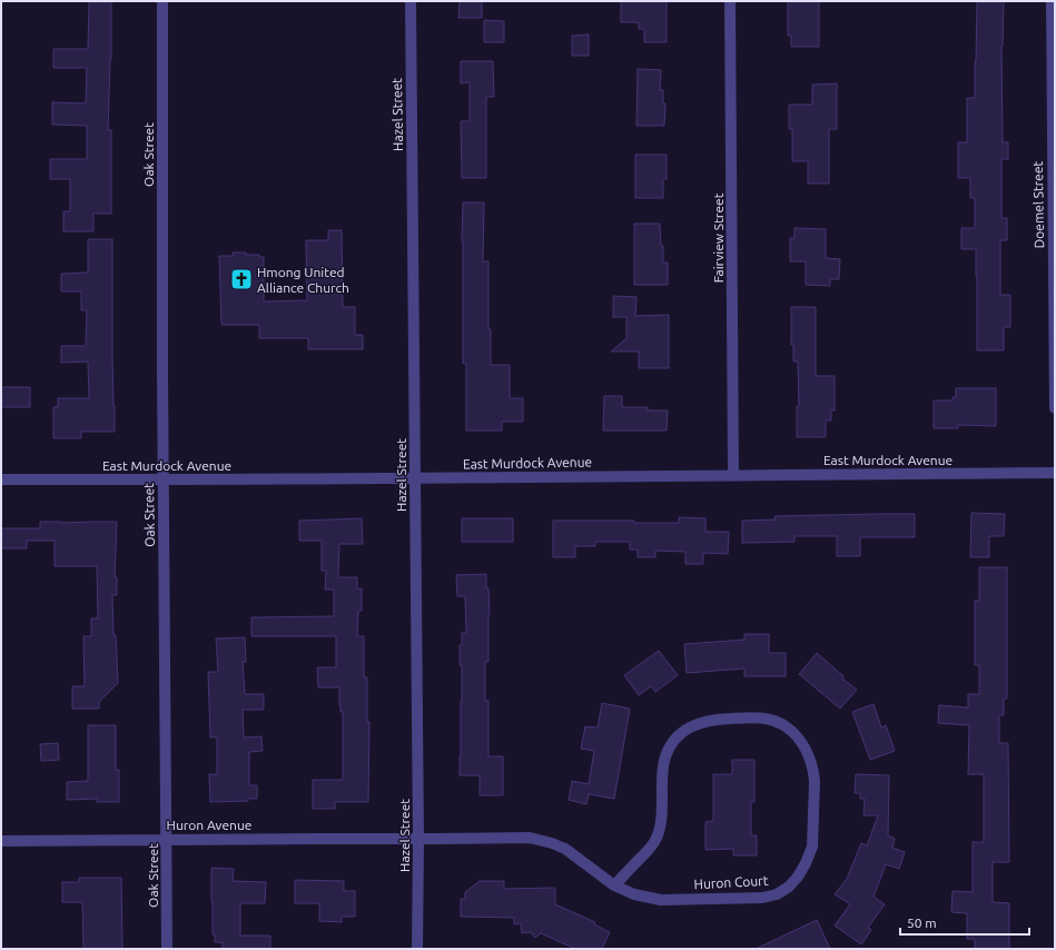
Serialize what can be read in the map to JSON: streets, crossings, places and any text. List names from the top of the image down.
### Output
{
  "streets": {
    "street": [
      "Hazel Street",
      "Oak Street",
      "Doemel Street",
      "Fairview Street",
      "East Murdock Avenue",
      "Huron Avenue",
      "Huron Court"
    ]
  },
  "crossings": [
    ["Hazel Street", "East Murdock Avenue"],
    ["Hazel Street", "Huron Avenue"],
    ["Hazel Street", "Huron Court"],
    ["Oak Street", "East Murdock Avenue"],
    ["Oak Street", "Huron Avenue"],
    ["Fairview Street", "East Murdock Avenue"],
    ["Huron Avenue", "Huron Court"]
  ],
  "places": {
    "church": ["Hmong United Alliance Church"]
  },
  "scale_bar": "50 m"
}
